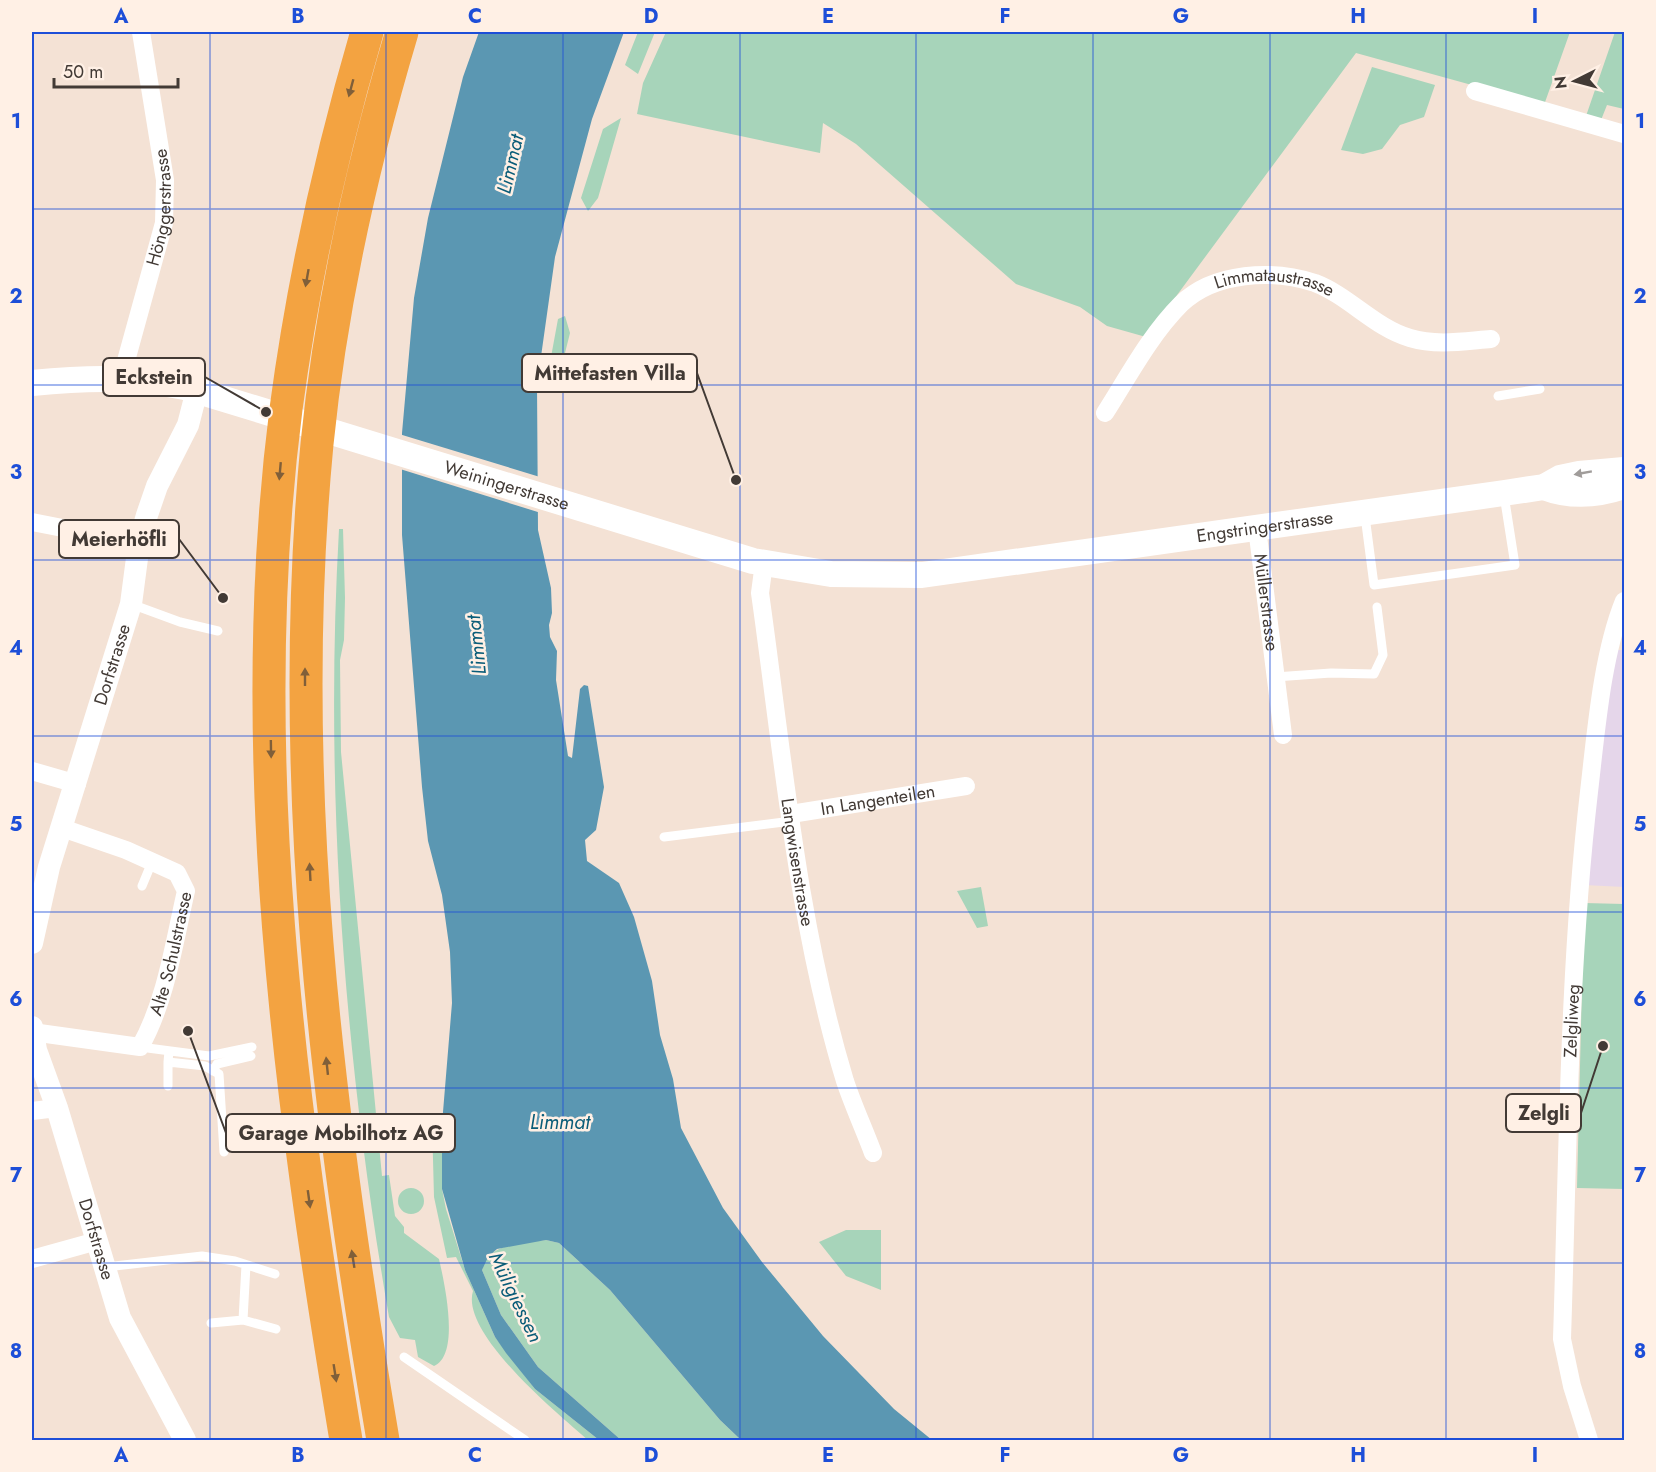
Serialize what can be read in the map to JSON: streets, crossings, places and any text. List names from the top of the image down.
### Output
{
  "streets": {
    "main road": ["Weiningerstrasse", "Engstringerstrasse"],
    "street": [
      "Hönggerstrasse",
      "Limmataustrasse",
      "Müllerstrasse",
      "Dorfstrasse",
      "In Langenteilen",
      "Langwisenstrasse",
      "Alte Schulstrasse",
      "Zelgliweg"
    ]
  },
  "crossings": [
    ["Hönggerstrasse", "Weiningerstrasse"],
    ["Weiningerstrasse", "Engstringerstrasse"],
    ["Weiningerstrasse", "Dorfstrasse"],
    ["Weiningerstrasse", "Langwisenstrasse"],
    ["Engstringerstrasse", "Müllerstrasse"],
    ["Dorfstrasse", "Alte Schulstrasse"],
    ["In Langenteilen", "Langwisenstrasse"]
  ],
  "water": ["Limmat", "Müligiessen"],
  "places": [
    "Eckstein",
    "Mittefasten Villa",
    "Meierhöfli",
    "Garage Mobilhotz AG",
    "Zelgli"
  ],
  "scale_bar": "50 m",
  "north": "left",
  "grid": {
    "columns": [
      "A",
      "B",
      "C",
      "D",
      "E",
      "F",
      "G",
      "H",
      "I"
    ],
    "rows": [
      "1",
      "2",
      "3",
      "4",
      "5",
      "6",
      "7",
      "8"
    ]
  }
}
